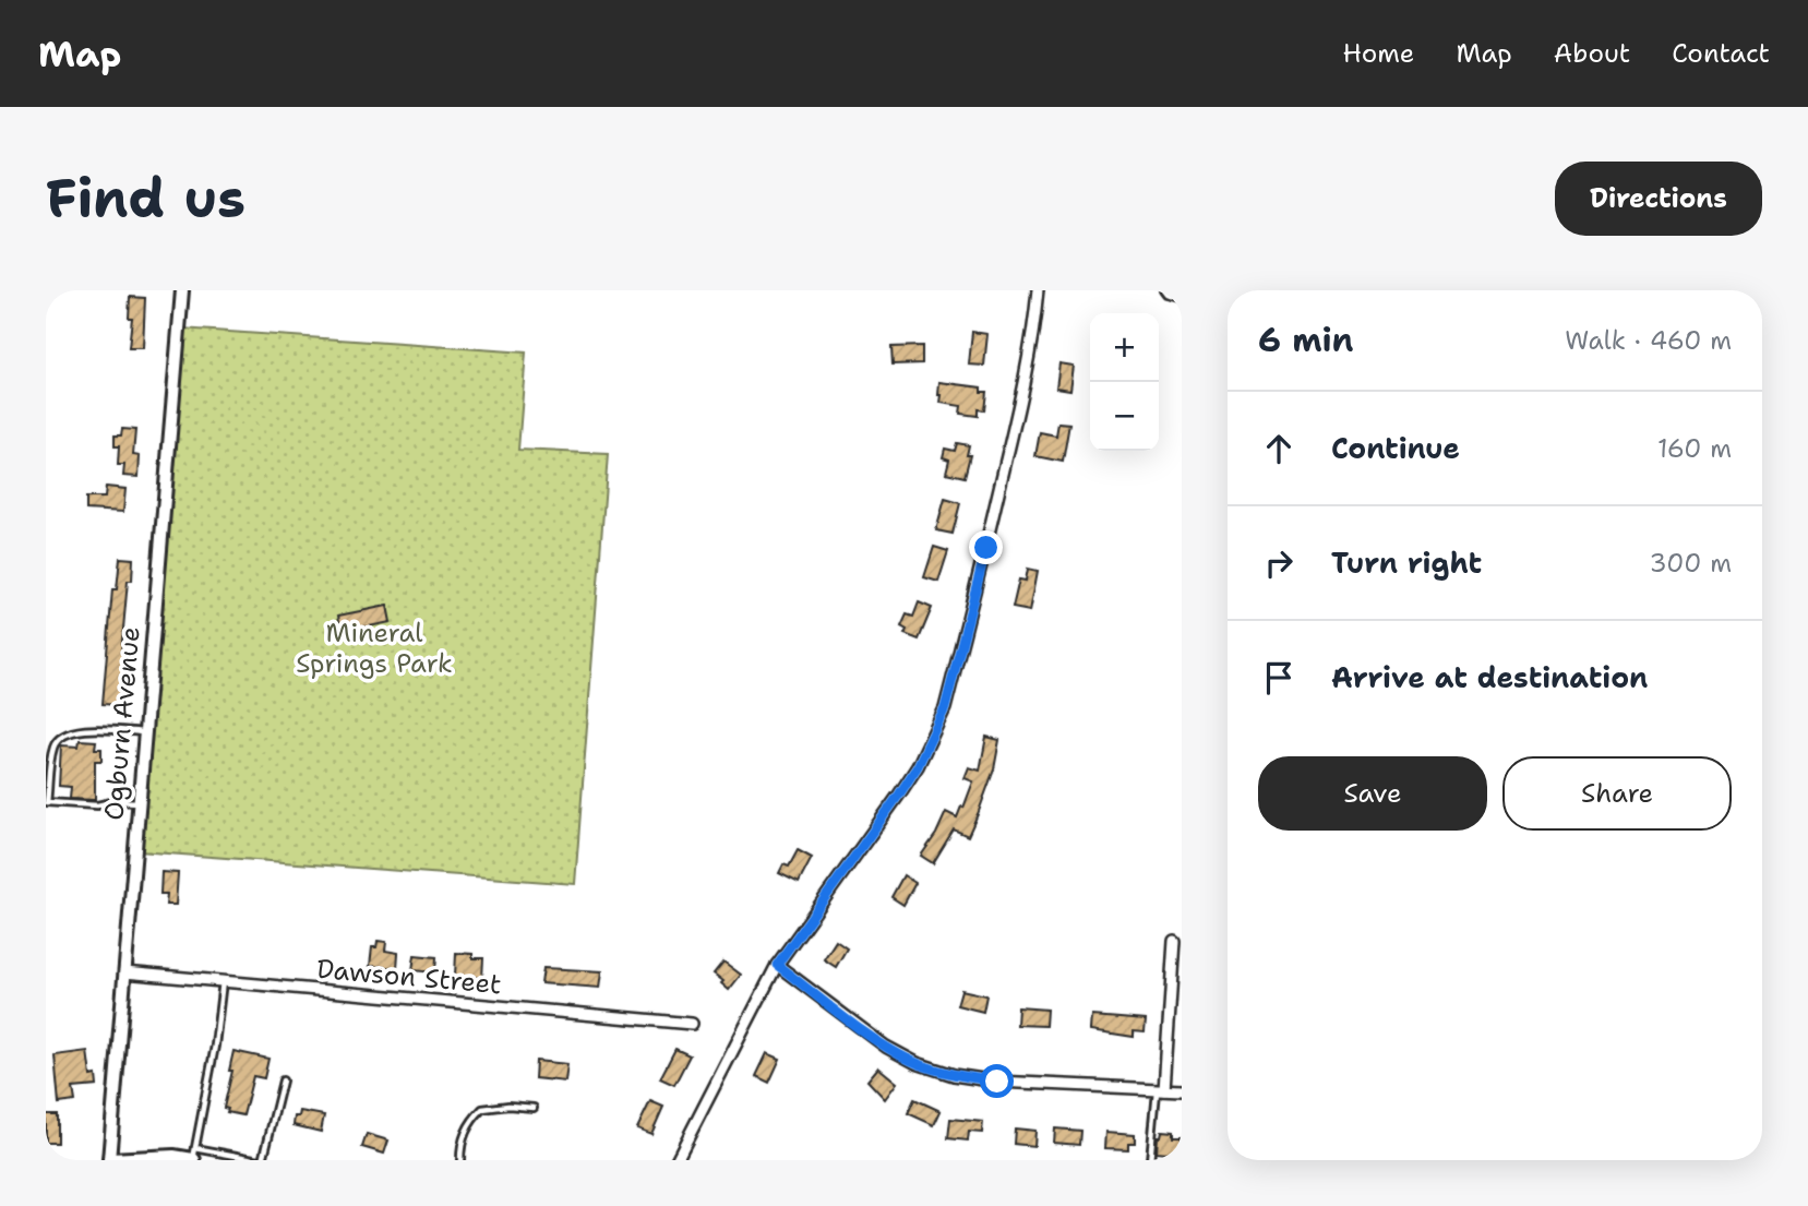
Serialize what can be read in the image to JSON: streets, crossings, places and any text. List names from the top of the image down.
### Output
{
  "streets": {
    "street": ["Ogburn Avenue", "Dawson Street"]
  },
  "crossings": [
    ["Ogburn Avenue", "Dawson Street"]
  ],
  "parks": ["Mineral Springs Park"],
  "page": {
    "header": "Map",
    "nav": [
      "Home",
      "Map",
      "About",
      "Contact"
    ],
    "buttons": [
      "Directions",
      ["Save", "Share"]
    ],
    "title": "Find us",
    "heading": ["6 min", "Walk · 460 m"],
    "map_buttons": ["+", "−"],
    "list": [
      ["Continue", "160 m"],
      ["Turn right", "300 m"],
      "Arrive at destination"
    ]
  }
}
